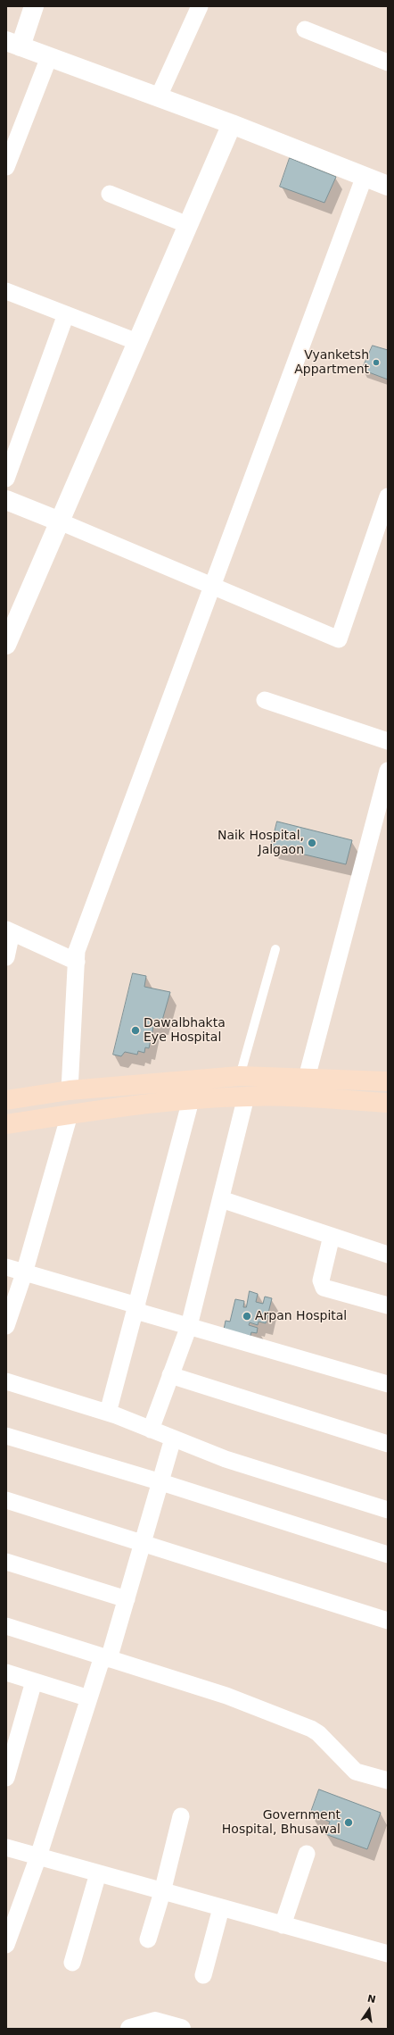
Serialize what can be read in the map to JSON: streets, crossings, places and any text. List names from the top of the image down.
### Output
{
  "places": [
    "Vyanketsh Appartment",
    "Naik Hospital, Jalgaon",
    "Dawalbhakta Eye Hospital",
    "Arpan Hospital",
    "Government Hospital, Bhusawal"
  ],
  "north": "top"
}
